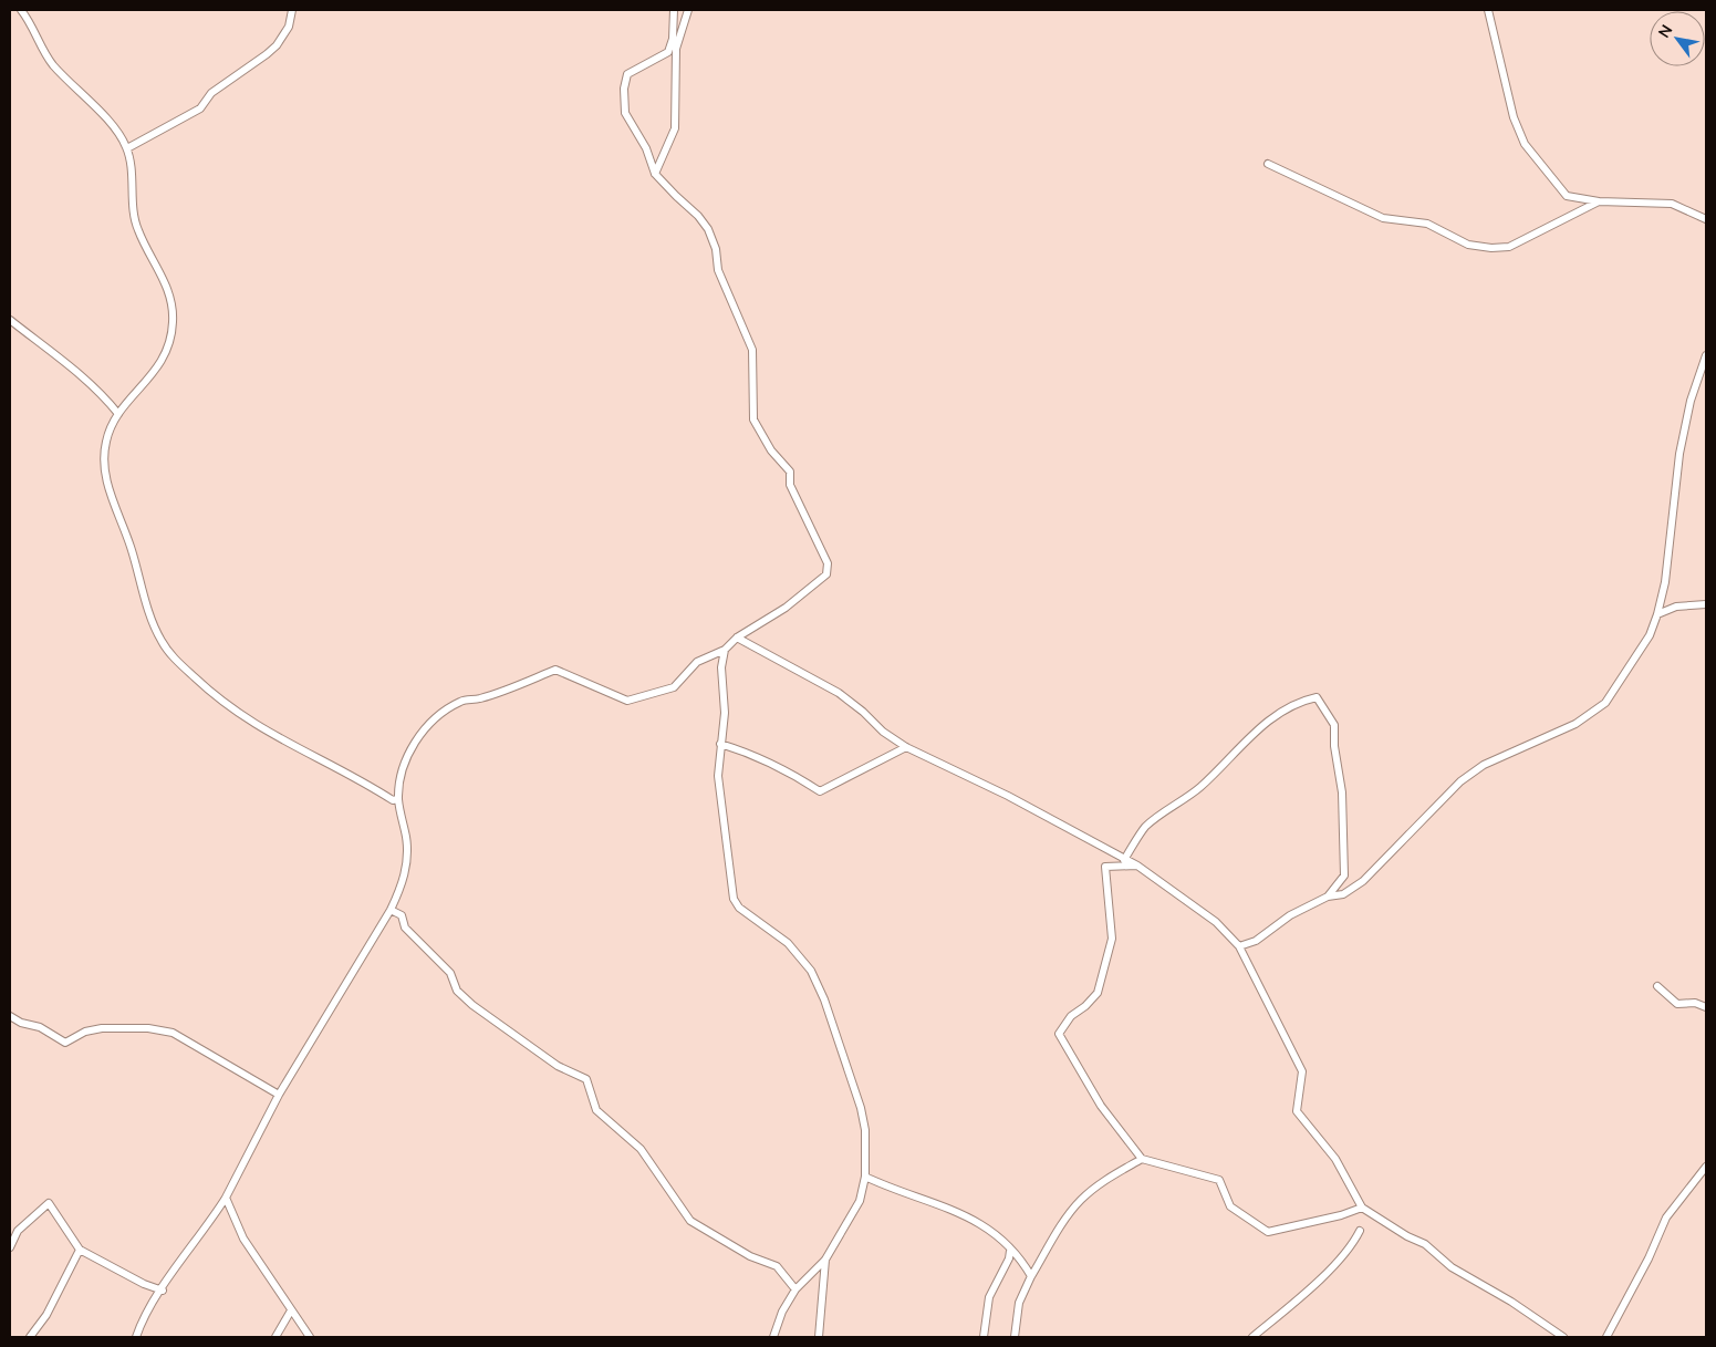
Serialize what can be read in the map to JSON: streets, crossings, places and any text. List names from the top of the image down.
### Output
{
  "north": "top left"
}
